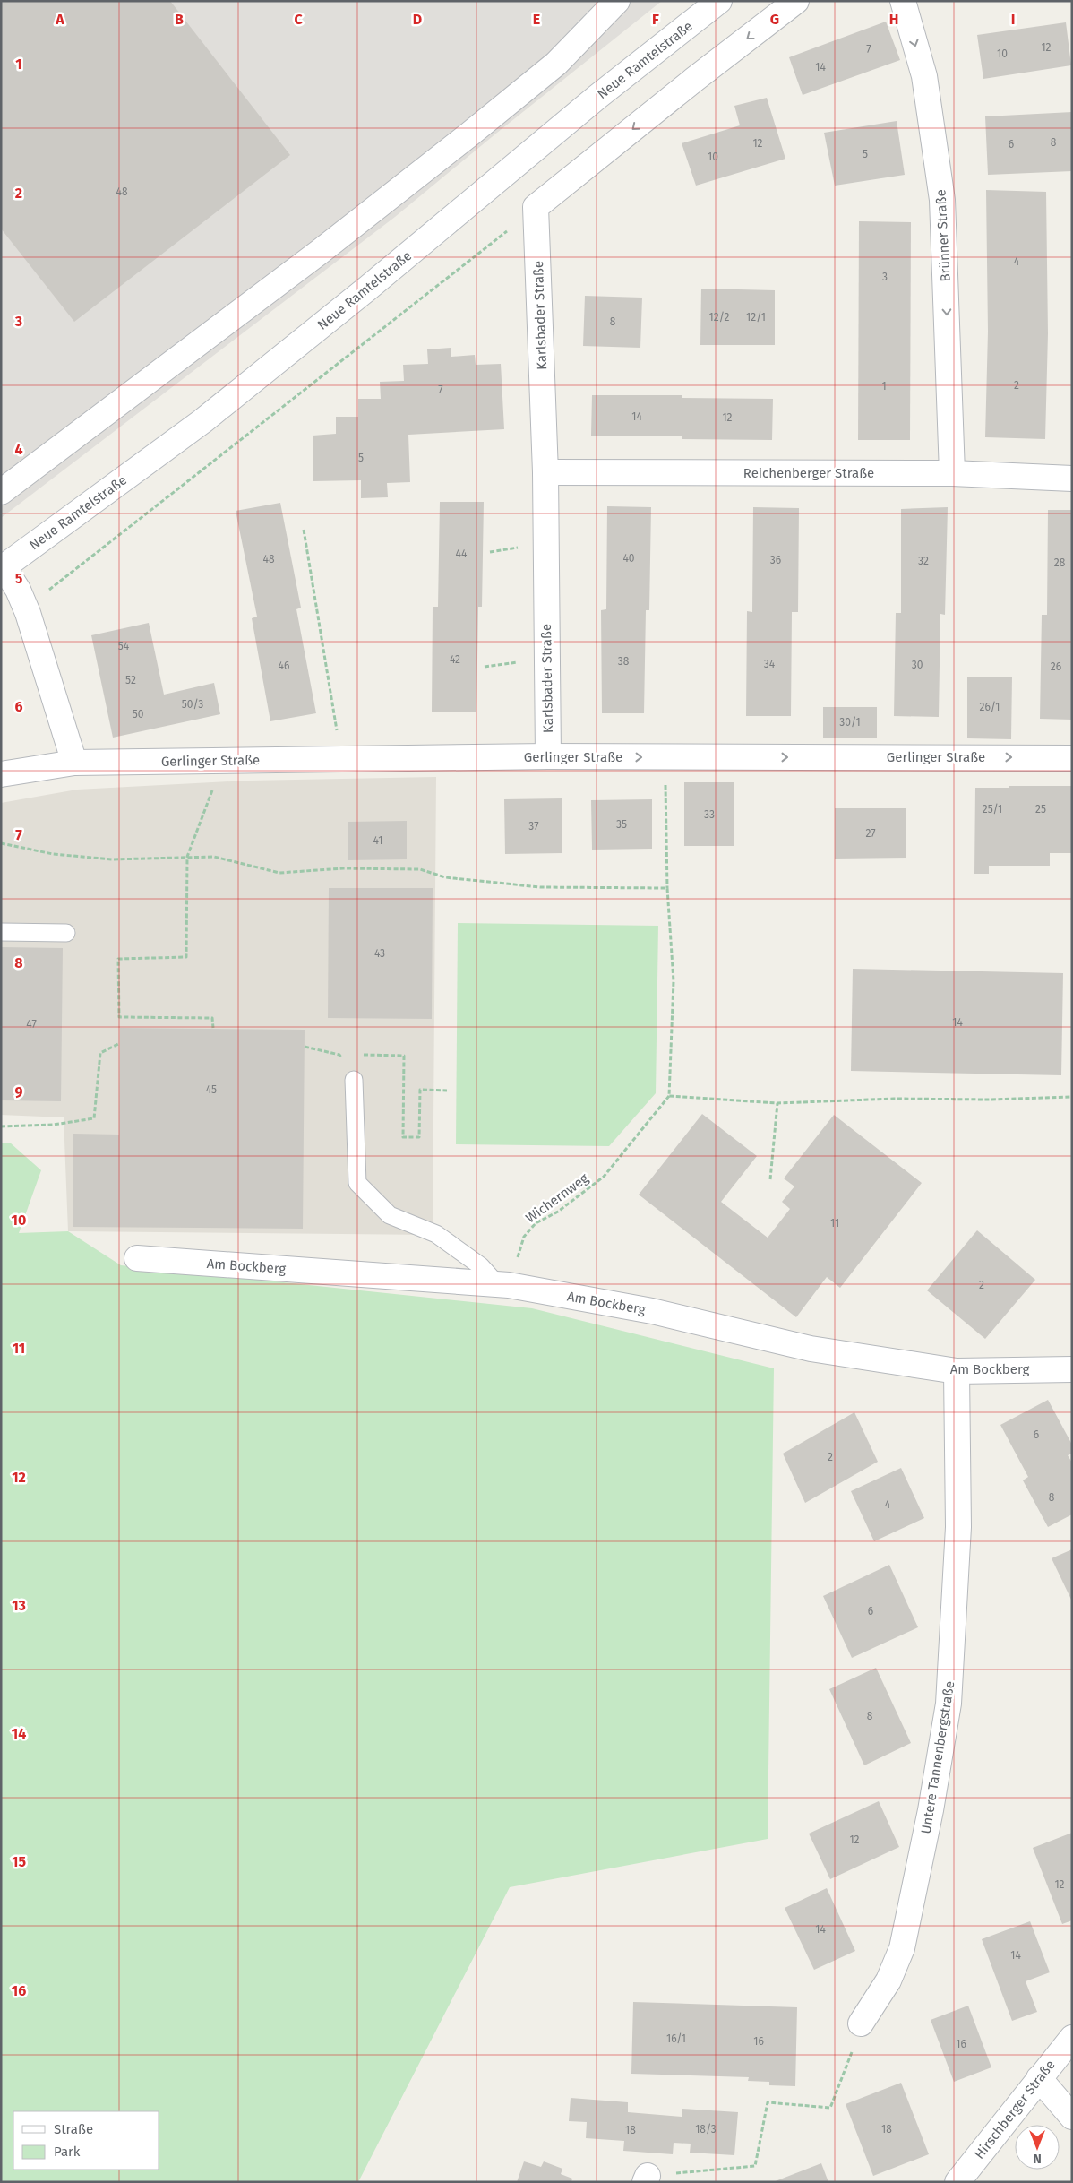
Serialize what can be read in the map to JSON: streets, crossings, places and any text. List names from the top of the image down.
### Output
{
  "streets": {
    "street": [
      "Neue Ramtelstraße",
      "Brünner Straße",
      "Karlsbader Straße",
      "Reichenberger Straße",
      "Gerlinger Straße",
      "Am Bockberg",
      "Untere Tannenbergstraße",
      "Hirschberger Straße"
    ],
    "path": ["Wichernweg"]
  },
  "crossings": [
    ["Brünner Straße", "Reichenberger Straße"],
    ["Karlsbader Straße", "Reichenberger Straße"],
    ["Karlsbader Straße", "Gerlinger Straße"],
    ["Wichernweg", "Am Bockberg"],
    ["Am Bockberg", "Untere Tannenbergstraße"]
  ],
  "one_way": ["Brünner Straße", "Gerlinger Straße"],
  "house_numbers": [
    "12",
    "7",
    "10",
    "14",
    "8",
    "12",
    "6",
    "5",
    "10",
    "48",
    "4",
    "3",
    "12/2",
    "12/1",
    "8",
    "2",
    "1",
    "7",
    "14",
    "12",
    "5",
    "44",
    "40",
    "48",
    "36",
    "32",
    "28",
    "54",
    "42",
    "38",
    "34",
    "30",
    "46",
    "26",
    "52",
    "50/3",
    "26/1",
    "50",
    "30/1",
    "25/1",
    "25",
    "33",
    "35",
    "37",
    "27",
    "41",
    "43",
    "14",
    "47",
    "45",
    "11",
    "2",
    "6",
    "2",
    "8",
    "4",
    "6",
    "8",
    "12",
    "12",
    "14",
    "14",
    "16/1",
    "16",
    "16",
    "18/3",
    "18",
    "18"
  ],
  "legend": ["Straße", "Park"],
  "north": "bottom",
  "grid": {
    "columns": [
      "A",
      "B",
      "C",
      "D",
      "E",
      "F",
      "G",
      "H",
      "I"
    ],
    "rows": [
      "1",
      "2",
      "3",
      "4",
      "5",
      "6",
      "7",
      "8",
      "9",
      "10",
      "11",
      "12",
      "13",
      "14",
      "15",
      "16"
    ]
  }
}
